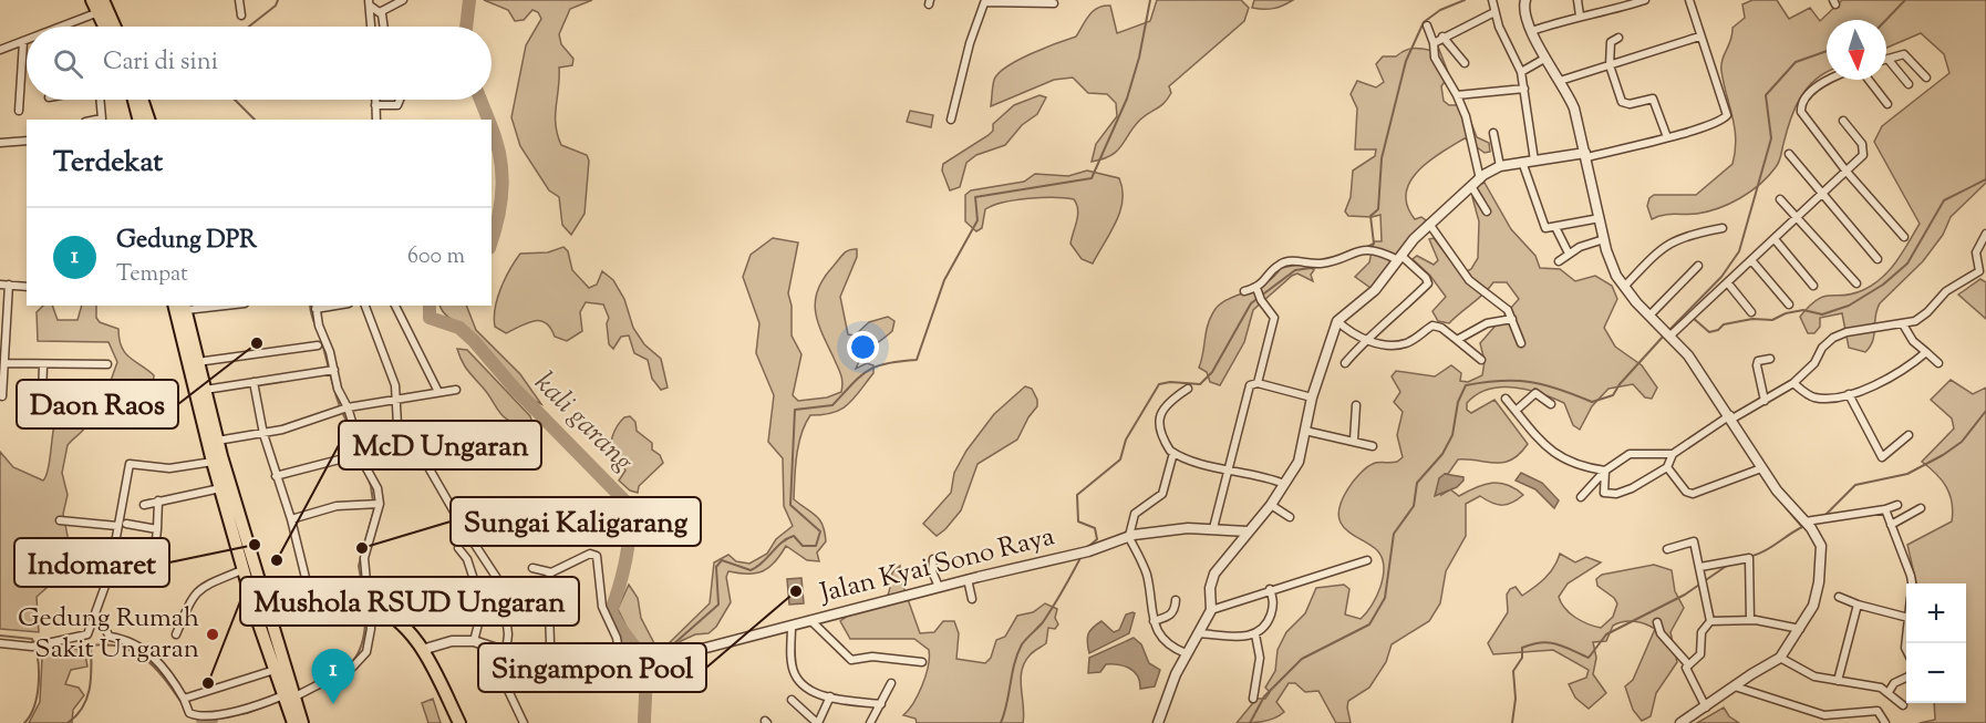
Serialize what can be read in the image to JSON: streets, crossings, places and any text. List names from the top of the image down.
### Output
{
  "streets": {
    "street": ["Jalan Kyai Sono Raya"]
  },
  "water": ["kali garang"],
  "places": [
    "Daon Raos",
    "Indomaret",
    "Sungai Kaligarang",
    "McD Ungaran",
    "Singampon Pool",
    "Gedung Rumah Sakit Ungaran",
    "Mushola RSUD Ungaran"
  ],
  "north": "bottom",
  "page": {
    "search": "Cari di sini",
    "heading": "Terdekat",
    "list": [
      {
        "mark": "1",
        "name": "Gedung DPR",
        "note": "Tempat",
        "value": "600 m"
      }
    ],
    "map_buttons": ["+", "−"],
    "pins": "1"
  }
}
